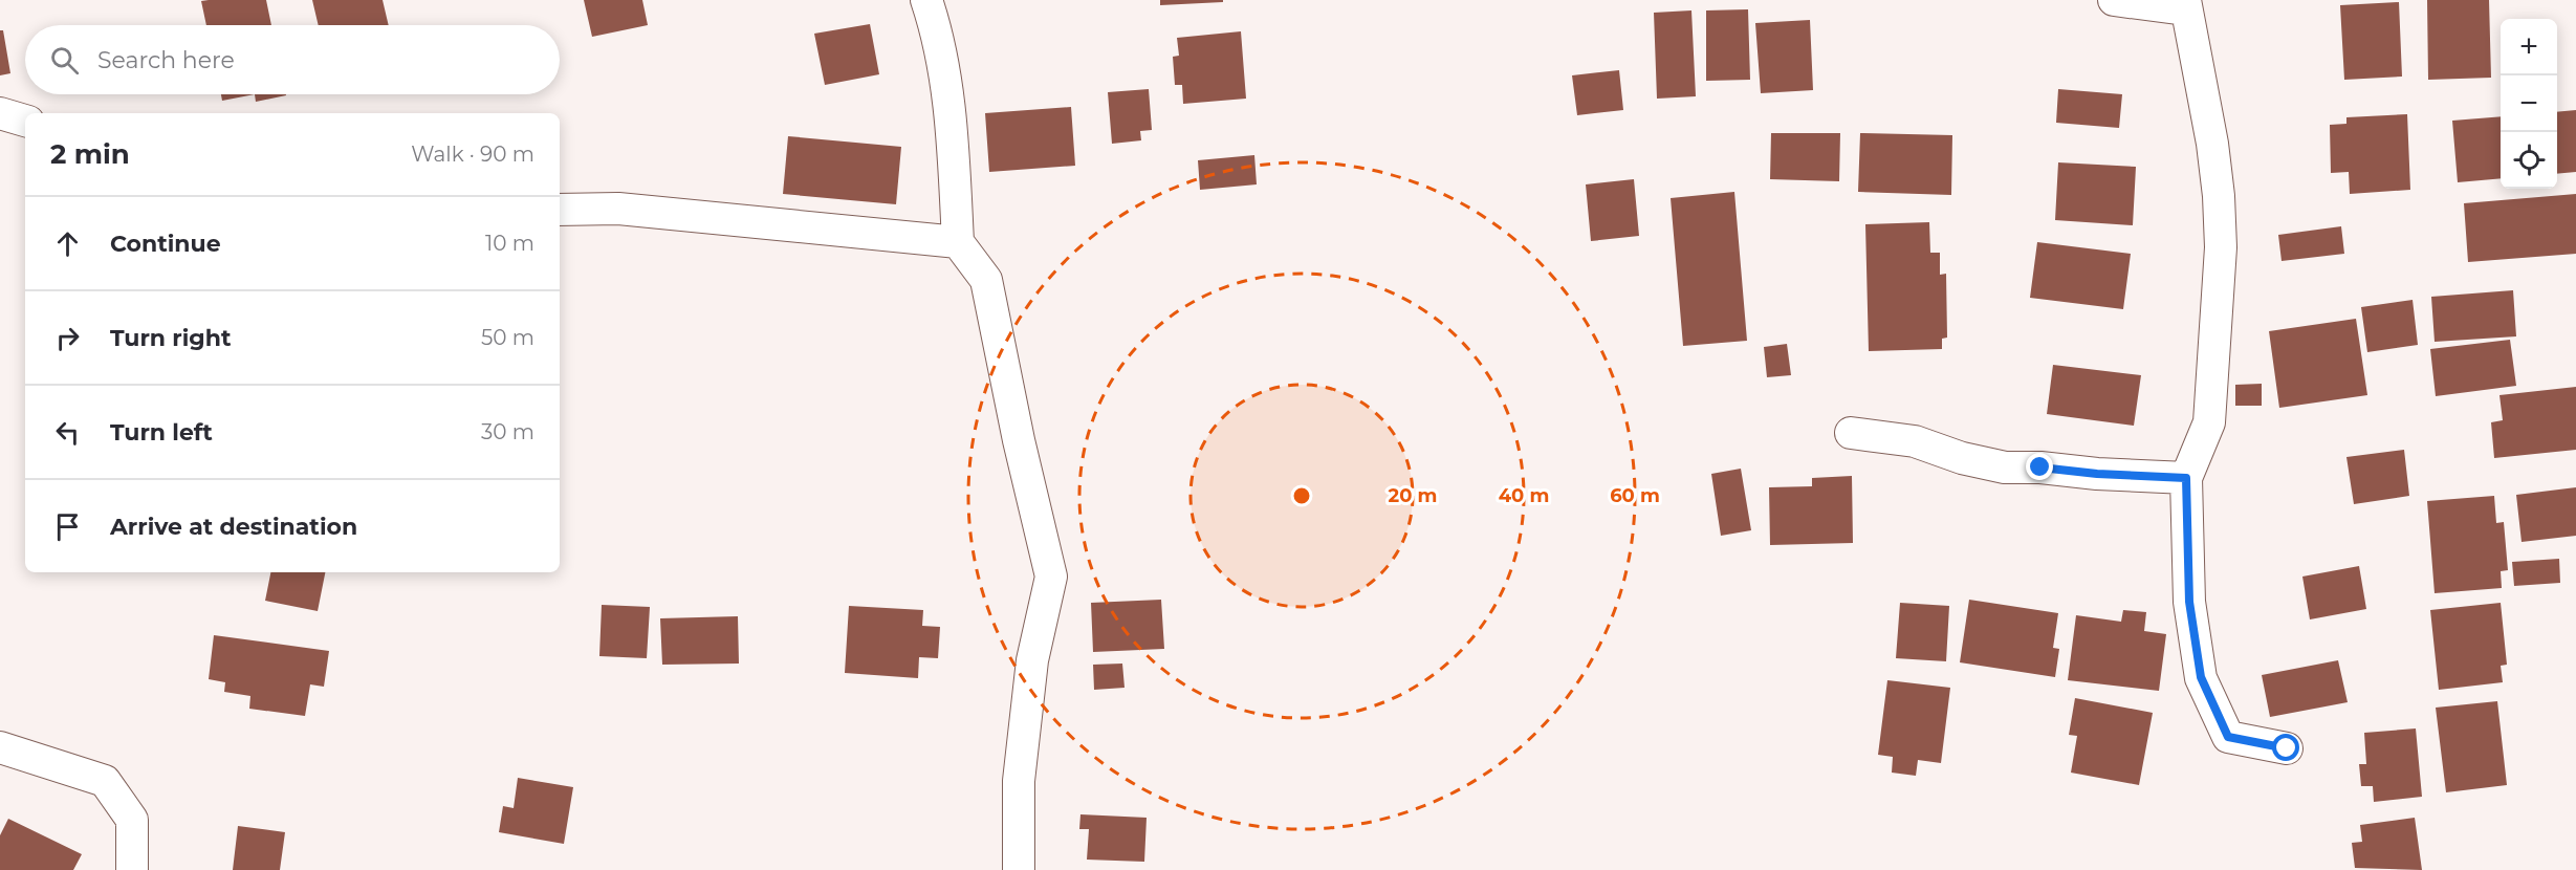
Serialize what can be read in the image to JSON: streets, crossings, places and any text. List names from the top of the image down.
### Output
{
  "page": {
    "map_buttons": ["+", "−"],
    "search": "Search here",
    "heading": ["2 min", "Walk · 90 m"],
    "list": [
      ["Continue", "10 m"],
      ["Turn right", "50 m"],
      ["Turn left", "30 m"],
      "Arrive at destination"
    ]
  },
  "rings": ["20 m", "40 m", "60 m"]
}
